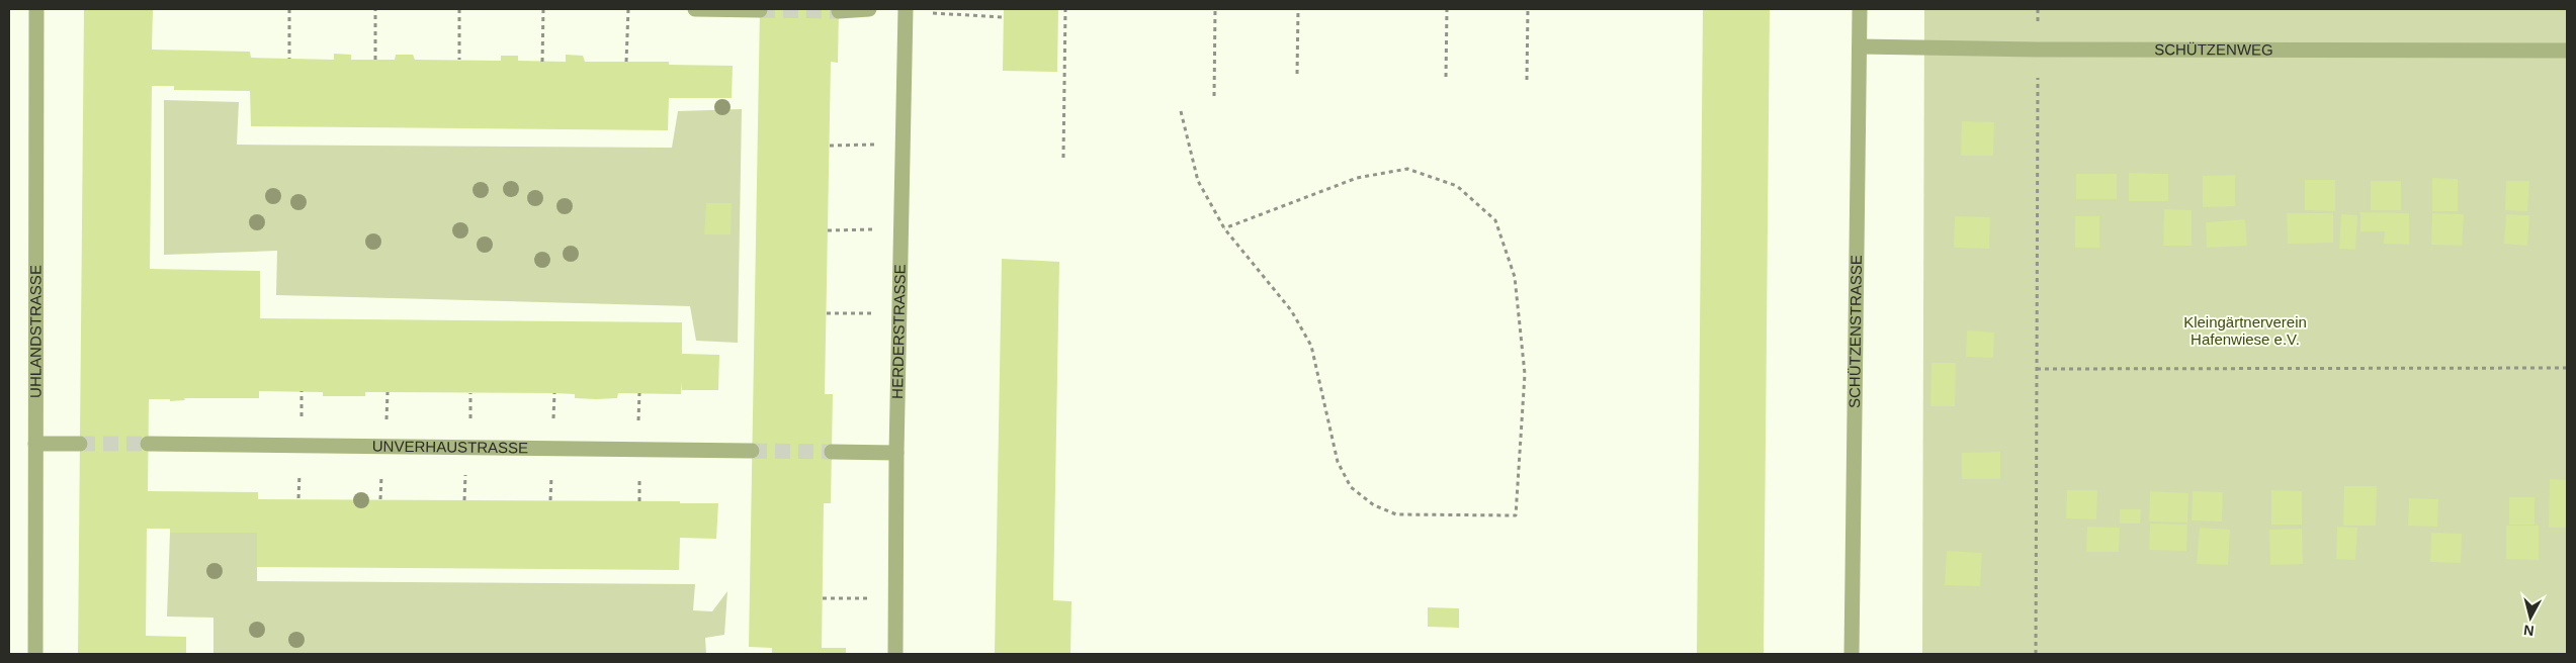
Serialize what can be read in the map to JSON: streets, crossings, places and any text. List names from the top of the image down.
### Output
{
  "streets": {
    "street": [
      "SCHÜTZENWEG",
      "UHLANDSTRASSE",
      "HERDERSTRASSE",
      "SCHÜTZENSTRASSE",
      "UNVERHAUSTRASSE"
    ]
  },
  "crossings": [
    ["SCHÜTZENWEG", "SCHÜTZENSTRASSE"]
  ],
  "parks": ["Kleingärtnerverein Hafenwiese e.V."],
  "north": "bottom"
}
